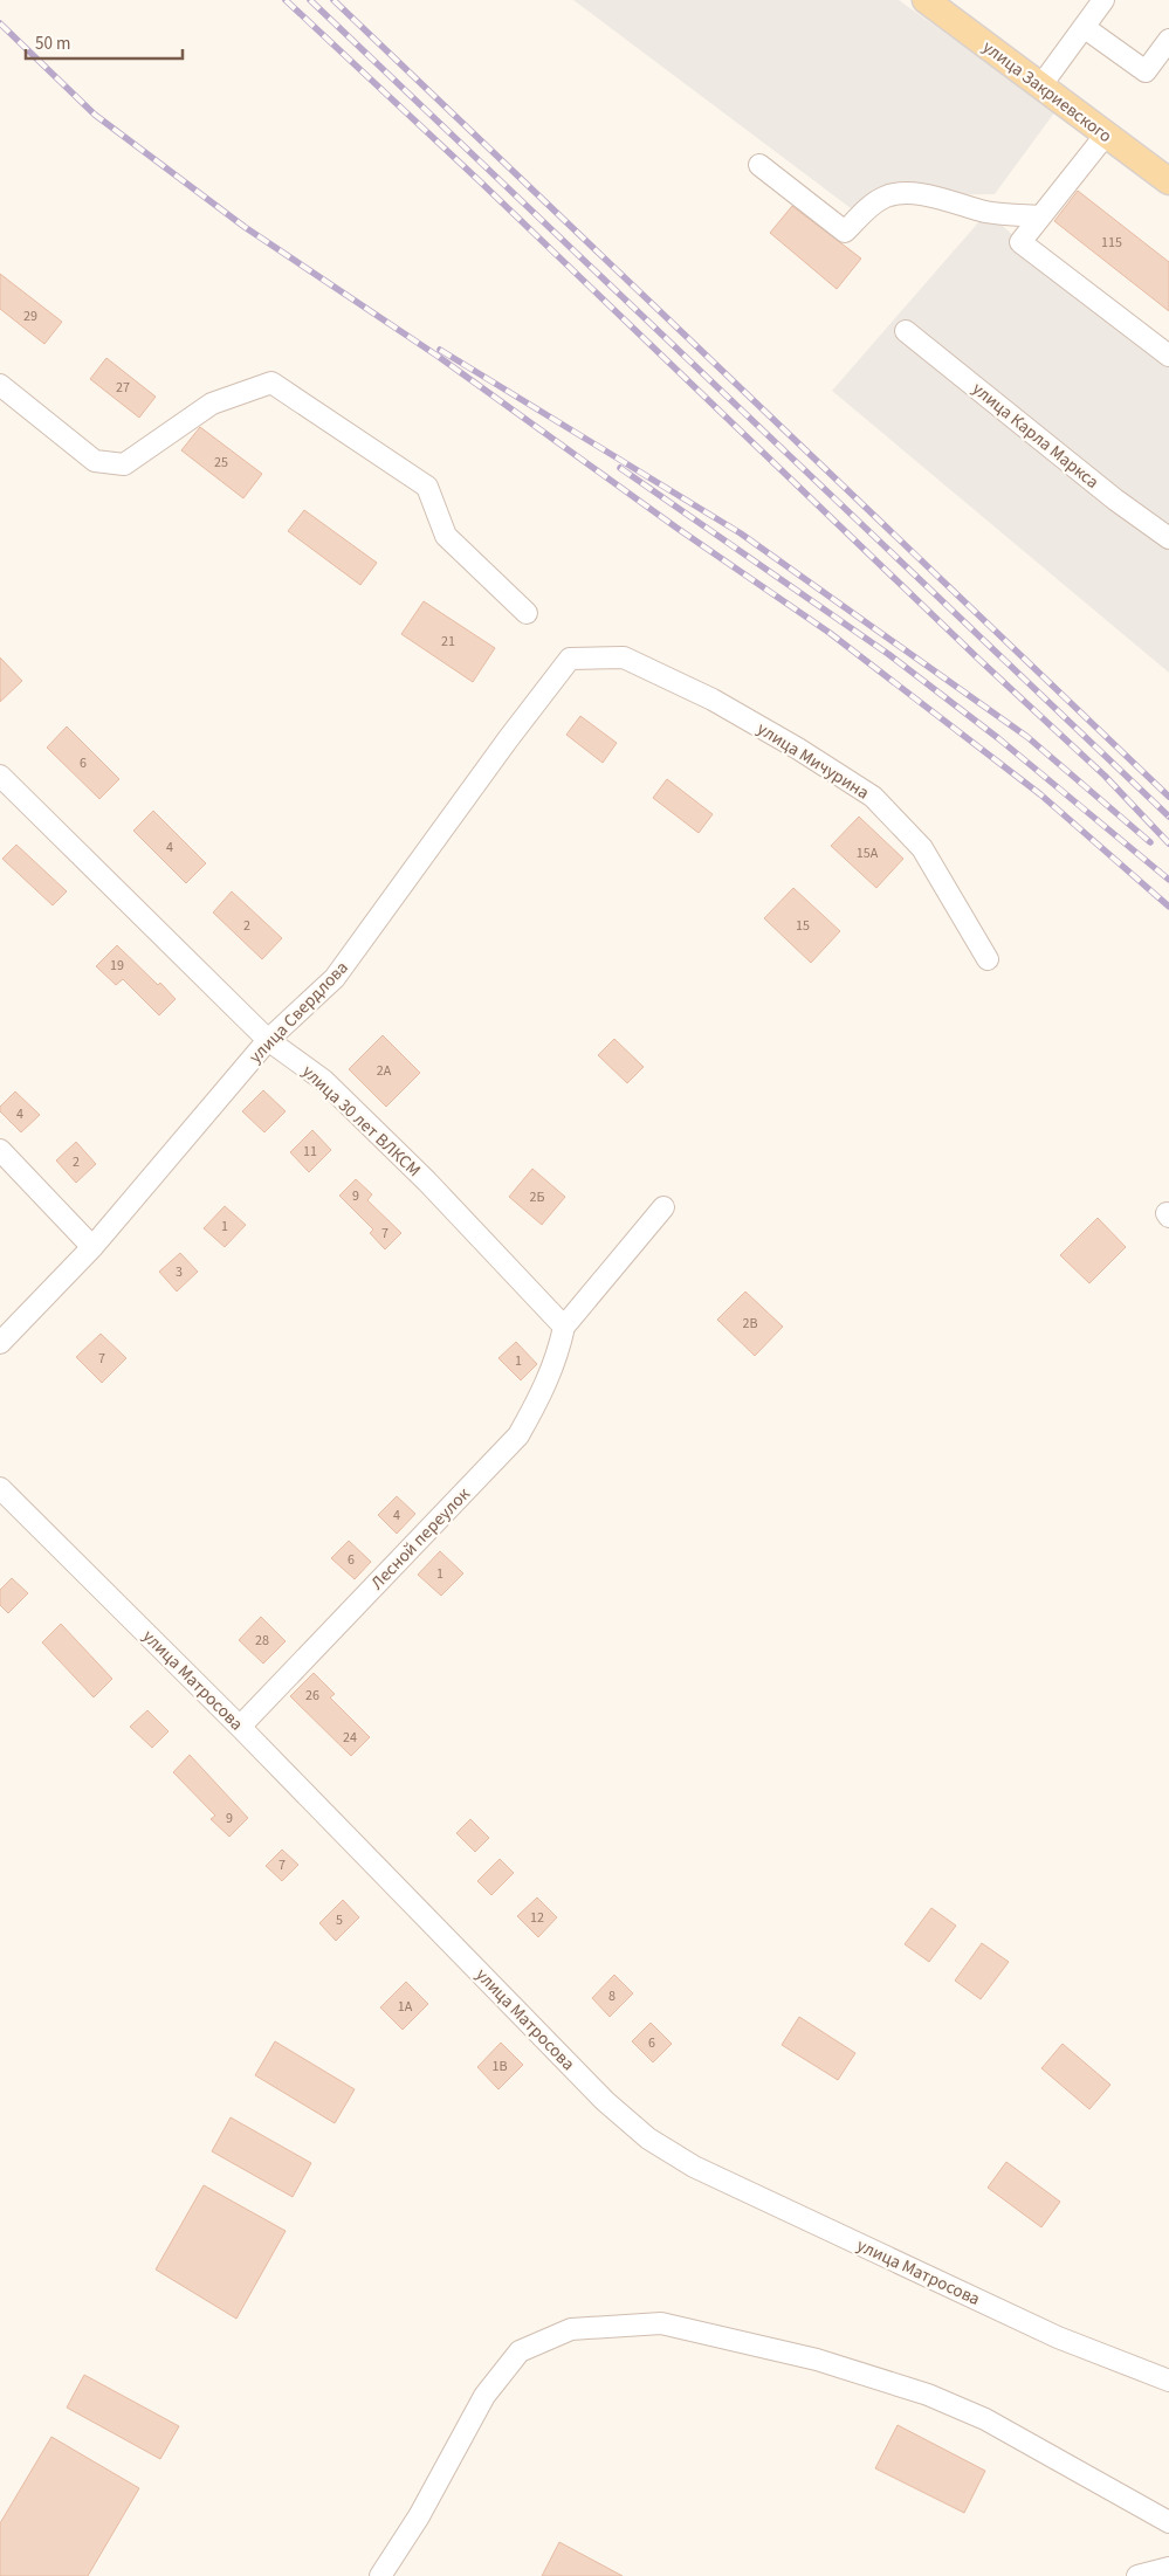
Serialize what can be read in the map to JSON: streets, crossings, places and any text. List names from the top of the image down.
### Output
{
  "streets": {
    "main road": ["улица Закриевского"],
    "street": [
      "улица Карла Маркса",
      "улица Мичурина",
      "улица Свердлова",
      "улица 30 лет ВЛКСМ",
      "Лесной переулок",
      "улица Матросова"
    ]
  },
  "crossings": [
    ["улица Мичурина", "улица Свердлова"],
    ["улица Свердлова", "улица 30 лет ВЛКСМ"],
    ["улица 30 лет ВЛКСМ", "Лесной переулок"],
    ["Лесной переулок", "улица Матросова"]
  ],
  "house_numbers": [
    "115",
    "29",
    "27",
    "25",
    "21",
    "6",
    "4",
    "15А",
    "2",
    "15",
    "19",
    "2А",
    "4",
    "11",
    "2",
    "9",
    "2Б",
    "1",
    "7",
    "3",
    "2В",
    "7",
    "1",
    "4",
    "6",
    "1",
    "28",
    "26",
    "24",
    "9",
    "7",
    "12",
    "5",
    "8",
    "1А",
    "6",
    "1В"
  ],
  "scale_bar": "50 m"
}
